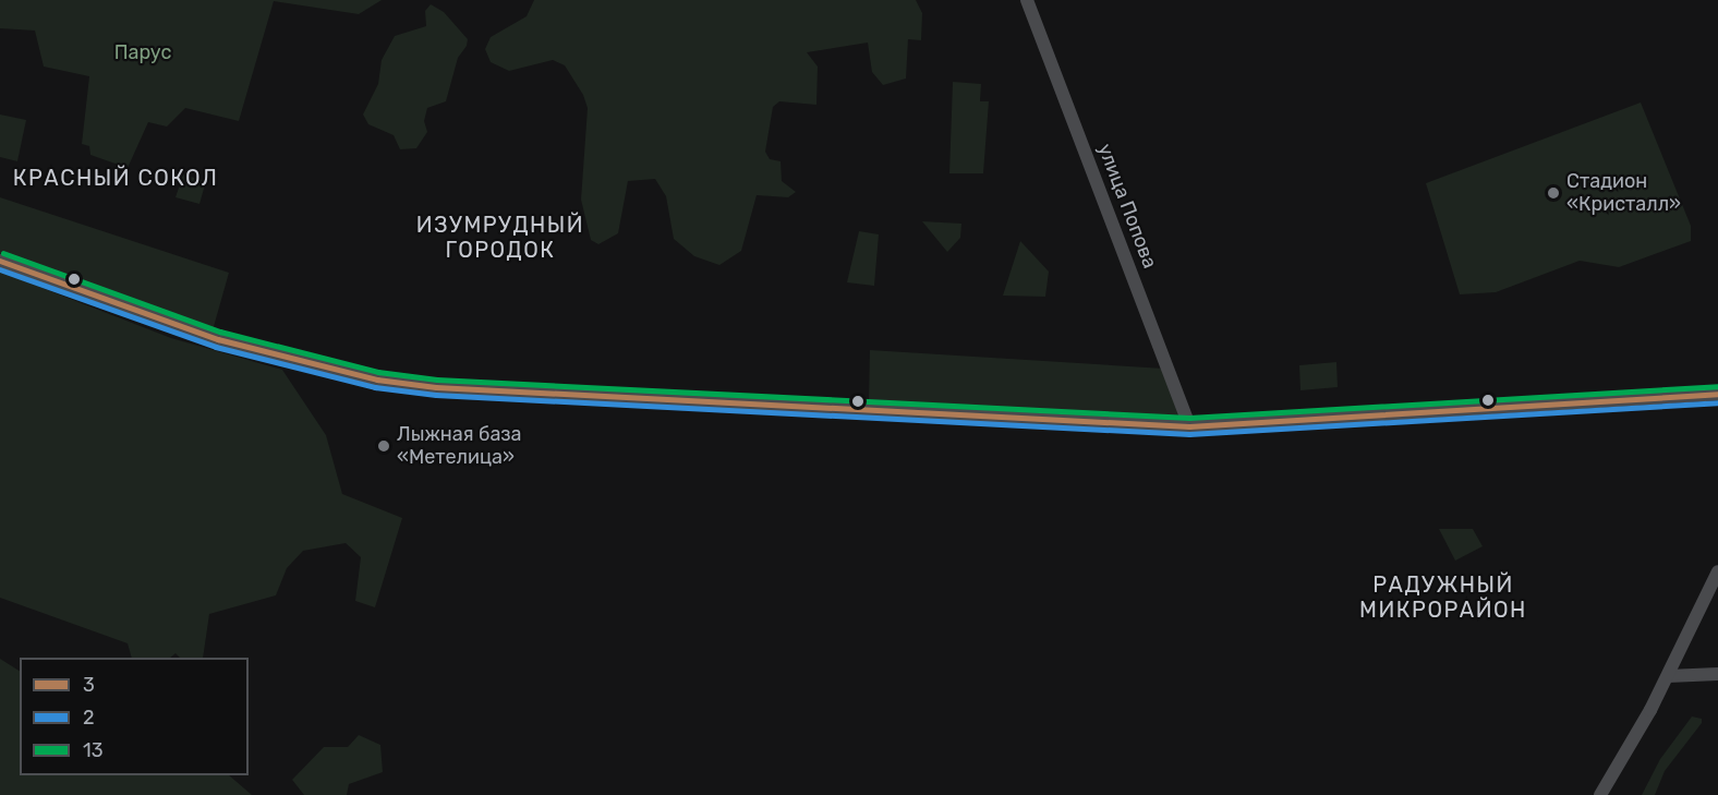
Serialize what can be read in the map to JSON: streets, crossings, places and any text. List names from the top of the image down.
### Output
{
  "streets": {
    "street": ["улица Попова"]
  },
  "districts": ["КРАСНЫЙ СОКОЛ", "ИЗУМРУДНЫЙ ГОРОДОК", "РАДУЖНЫЙ МИКРОРАЙОН"],
  "parks": ["Парус"],
  "places": ["Стадион «Кристалл»", "Лыжная база «Метелица»"],
  "lines": ["transit line 13", "transit line 3", "transit line 2"],
  "legend": ["3", "2", "13"]
}
